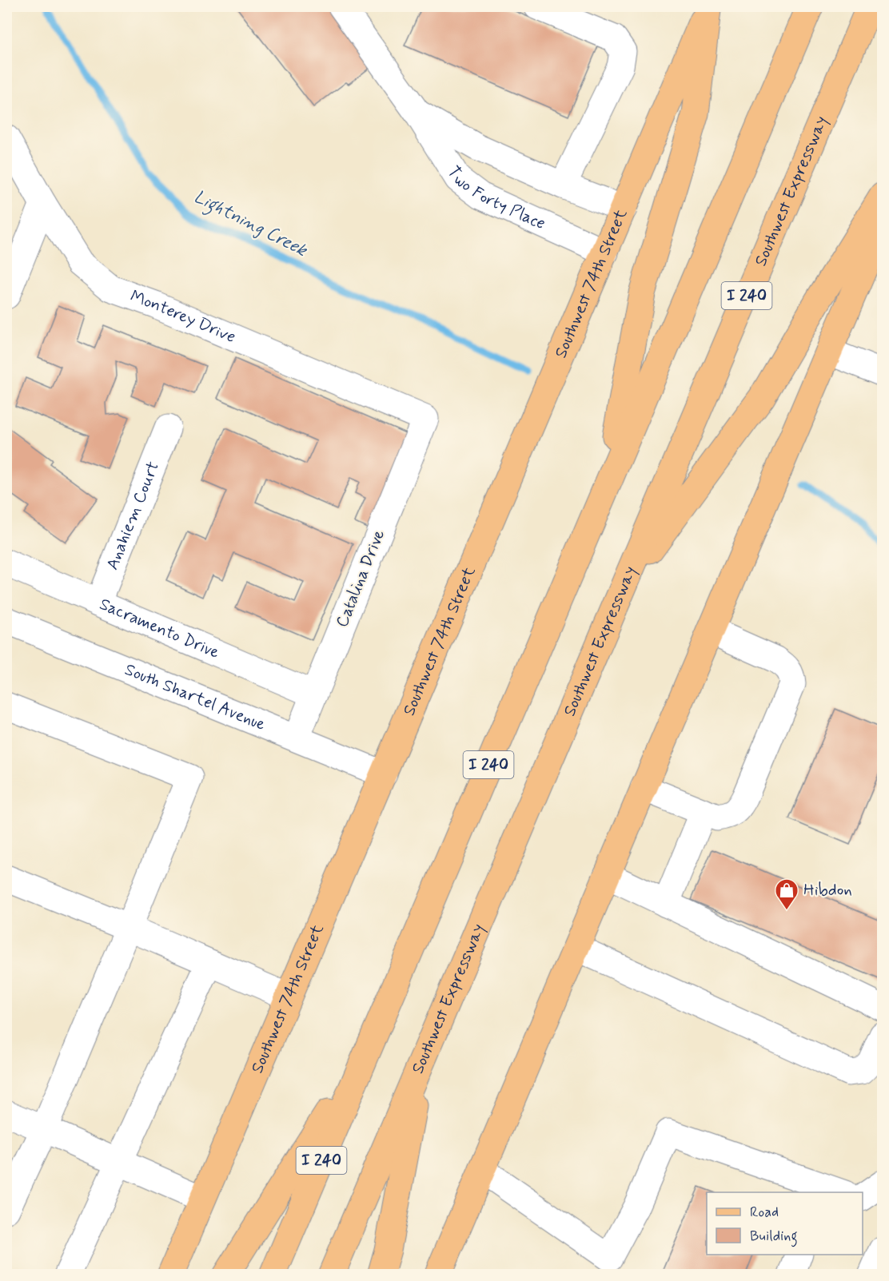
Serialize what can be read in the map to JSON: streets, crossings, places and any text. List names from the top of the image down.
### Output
{
  "streets": {
    "main road": ["Southwest Expressway", "Southwest 74th Street", "I 240"],
    "street": [
      "Two Forty Place",
      "Monterey Drive",
      "Anahiem Court",
      "Catalina Drive",
      "Sacramento Drive",
      "South Shartel Avenue"
    ]
  },
  "crossings": [
    ["Two Forty Place", "Southwest 74th Street"],
    ["Southwest 74th Street", "South Shartel Avenue"],
    ["Monterey Drive", "Catalina Drive"],
    ["Anahiem Court", "Sacramento Drive"],
    ["Catalina Drive", "Sacramento Drive"],
    ["Catalina Drive", "South Shartel Avenue"]
  ],
  "water": ["Lightning Creek"],
  "places": {
    "shop": ["Hibdon"]
  },
  "legend": ["Road", "Building"]
}
